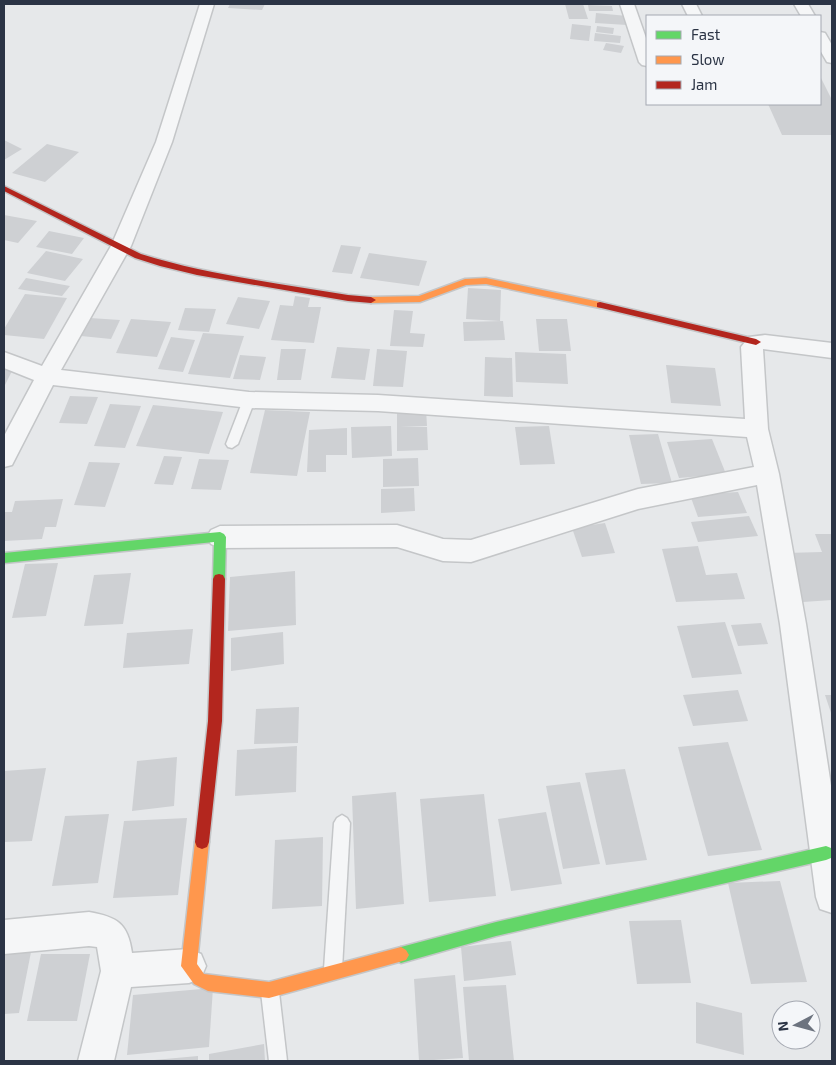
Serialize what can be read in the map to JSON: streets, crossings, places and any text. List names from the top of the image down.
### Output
{
  "legend": ["Fast", "Slow", "Jam"],
  "north": "left"
}
